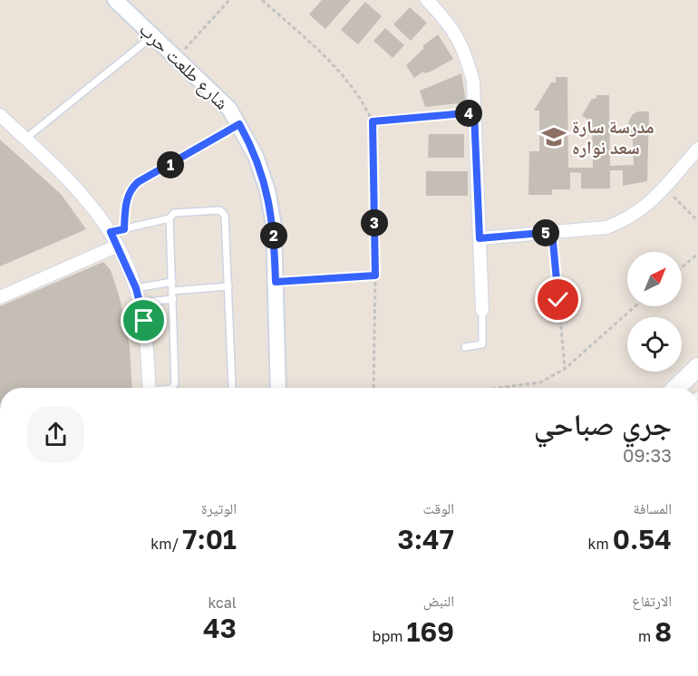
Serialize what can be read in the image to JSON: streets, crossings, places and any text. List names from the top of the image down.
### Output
{
  "streets": {
    "street": ["شارع طلعت حرب"]
  },
  "places": {
    "school or university": ["مدرسة سارة سعد نواره"]
  },
  "north": "top right",
  "page": {
    "pins": [
      "4",
      "1",
      "3",
      "5",
      "2"
    ],
    "heading": ["جري صباحي", "09:33"],
    "stats": [
      ["المسافة", "0.54 km"],
      ["الوقت", "3:47"],
      ["الوتيرة", "7:01 /km"],
      ["الارتفاع", "8 m"],
      ["النبض", "169 bpm"],
      ["kcal", "43"]
    ]
  }
}
